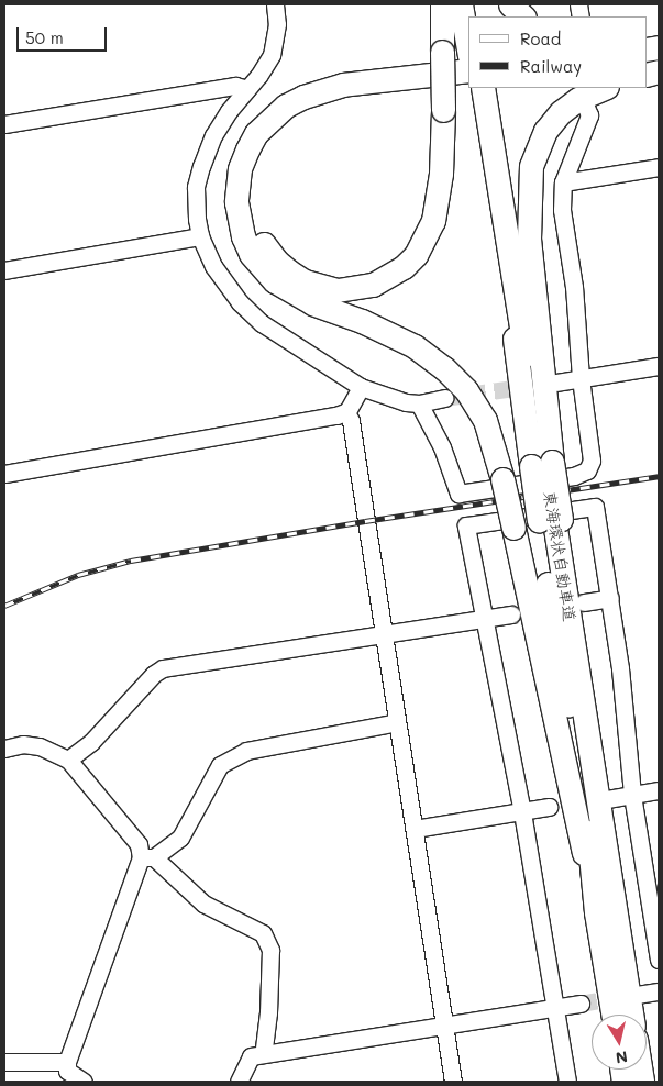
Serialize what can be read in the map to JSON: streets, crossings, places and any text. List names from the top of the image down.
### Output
{
  "streets": {
    "highway": ["東海環状自動車道"]
  },
  "legend": ["Road", "Railway"],
  "scale_bar": "50 m",
  "north": "bottom"
}
